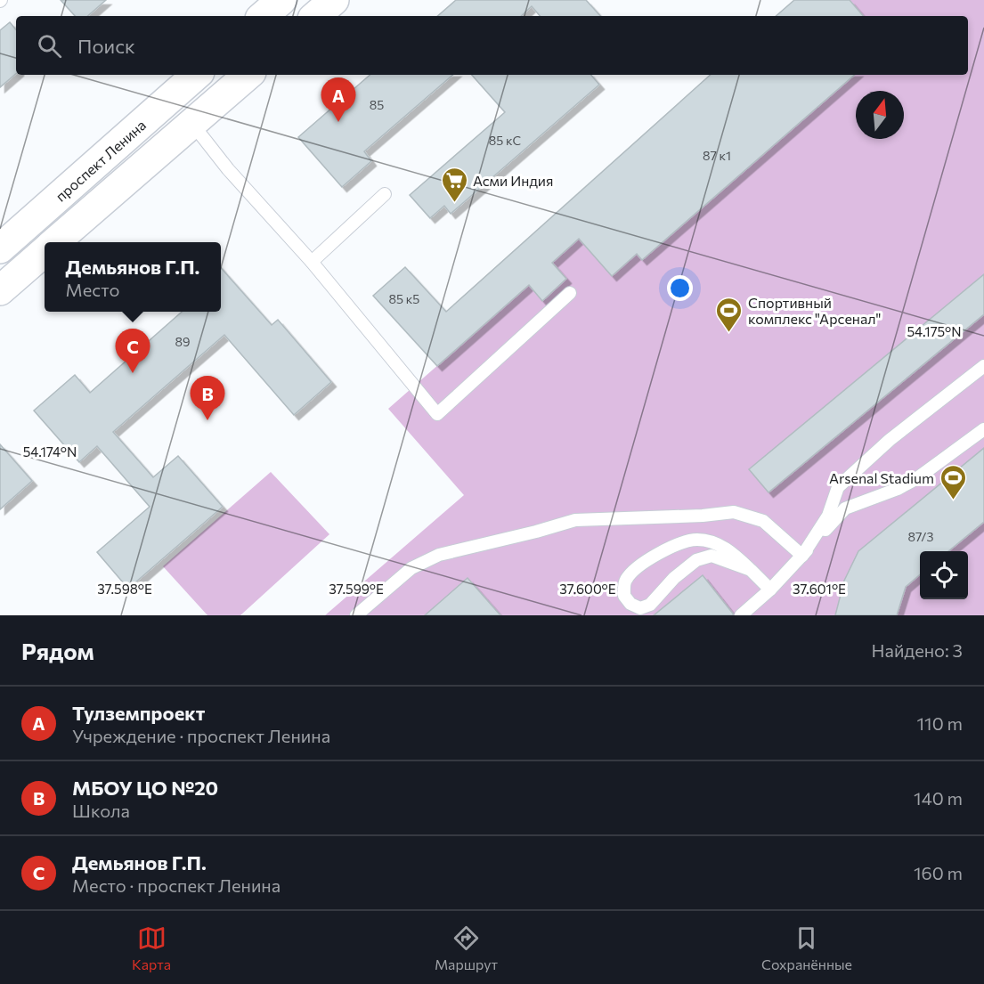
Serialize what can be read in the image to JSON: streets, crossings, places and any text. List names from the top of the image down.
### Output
{
  "streets": {
    "main road": ["проспект Ленина"]
  },
  "places": {
    "supermarket": ["Асми Индия"],
    "sports": ["Спортивный комплекс \"Арсенал\"", "Arsenal Stadium"]
  },
  "house_numbers": [
    "85",
    "85 кС",
    "87 к1",
    "85 к5",
    "89",
    "87/3"
  ],
  "north": "top",
  "page": {
    "search": "Поиск",
    "pins": ["A", "C", "B"],
    "popup": ["Демьянов Г.П.", "Место"],
    "heading": ["Рядом", "Найдено: 3"],
    "list": [
      {
        "mark": "A",
        "name": "Тулземпроект",
        "note": "Учреждение · проспект Ленина",
        "value": "110 m"
      },
      {
        "mark": "B",
        "name": "МБОУ ЦО №20",
        "note": "Школа",
        "value": "140 m"
      },
      {
        "mark": "C",
        "name": "Демьянов Г.П.",
        "note": "Место · проспект Ленина",
        "value": "160 m"
      }
    ],
    "nav": ["Карта", "Маршрут", "Сохранённые"]
  },
  "coordinates": [
    "54.175°N",
    "54.174°N",
    "37.601°E",
    "37.598°E",
    "37.599°E",
    "37.600°E"
  ]
}
